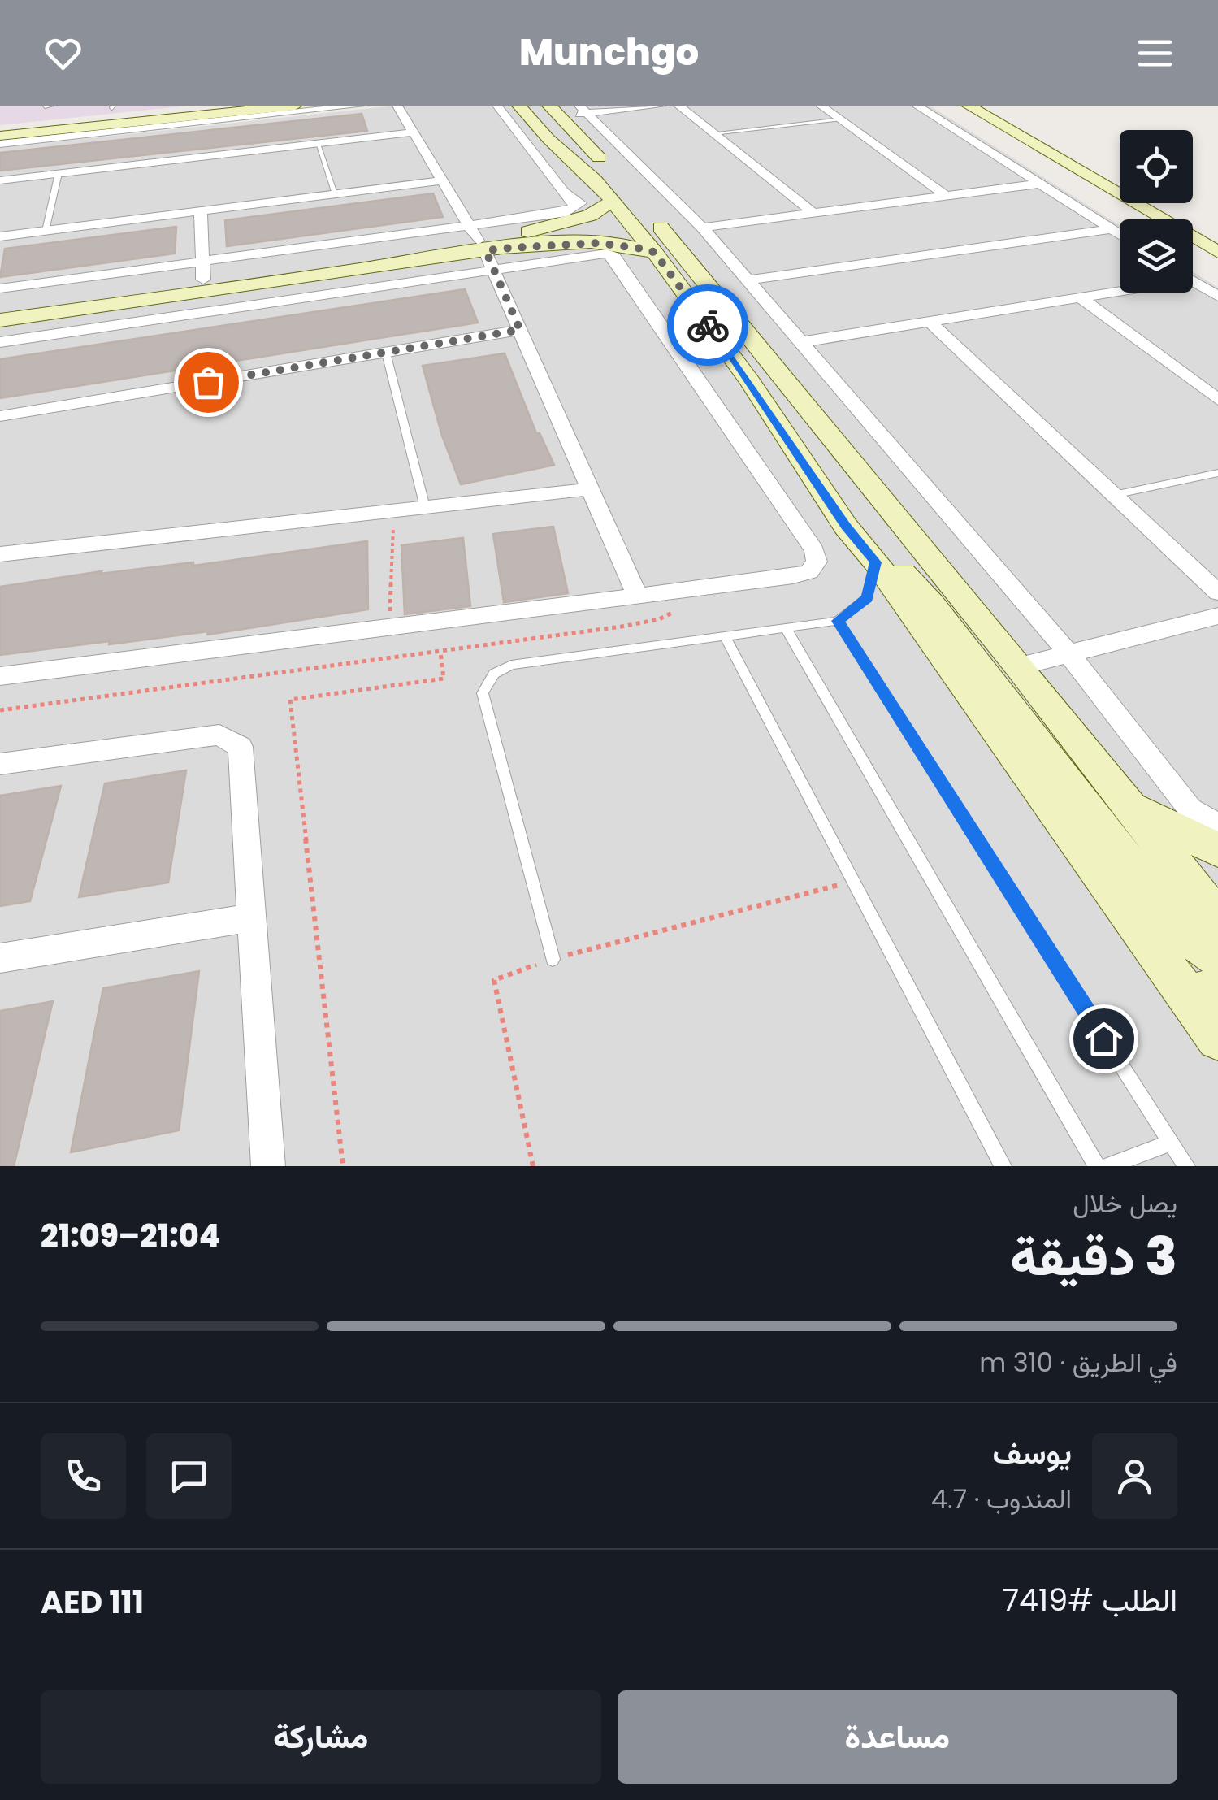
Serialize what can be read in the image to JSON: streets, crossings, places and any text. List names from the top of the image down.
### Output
{
  "page": {
    "header": "Munchgo",
    "heading": ["3 دقيقة", "يصل خلال", "21:04–21:09"],
    "panel": [
      "يوسف",
      "المندوب · 4.7",
      "الطلب #7419",
      "AED 111"
    ],
    "bar": "في الطريق · 310 m",
    "buttons": ["مساعدة", "مشاركة"]
  }
}
